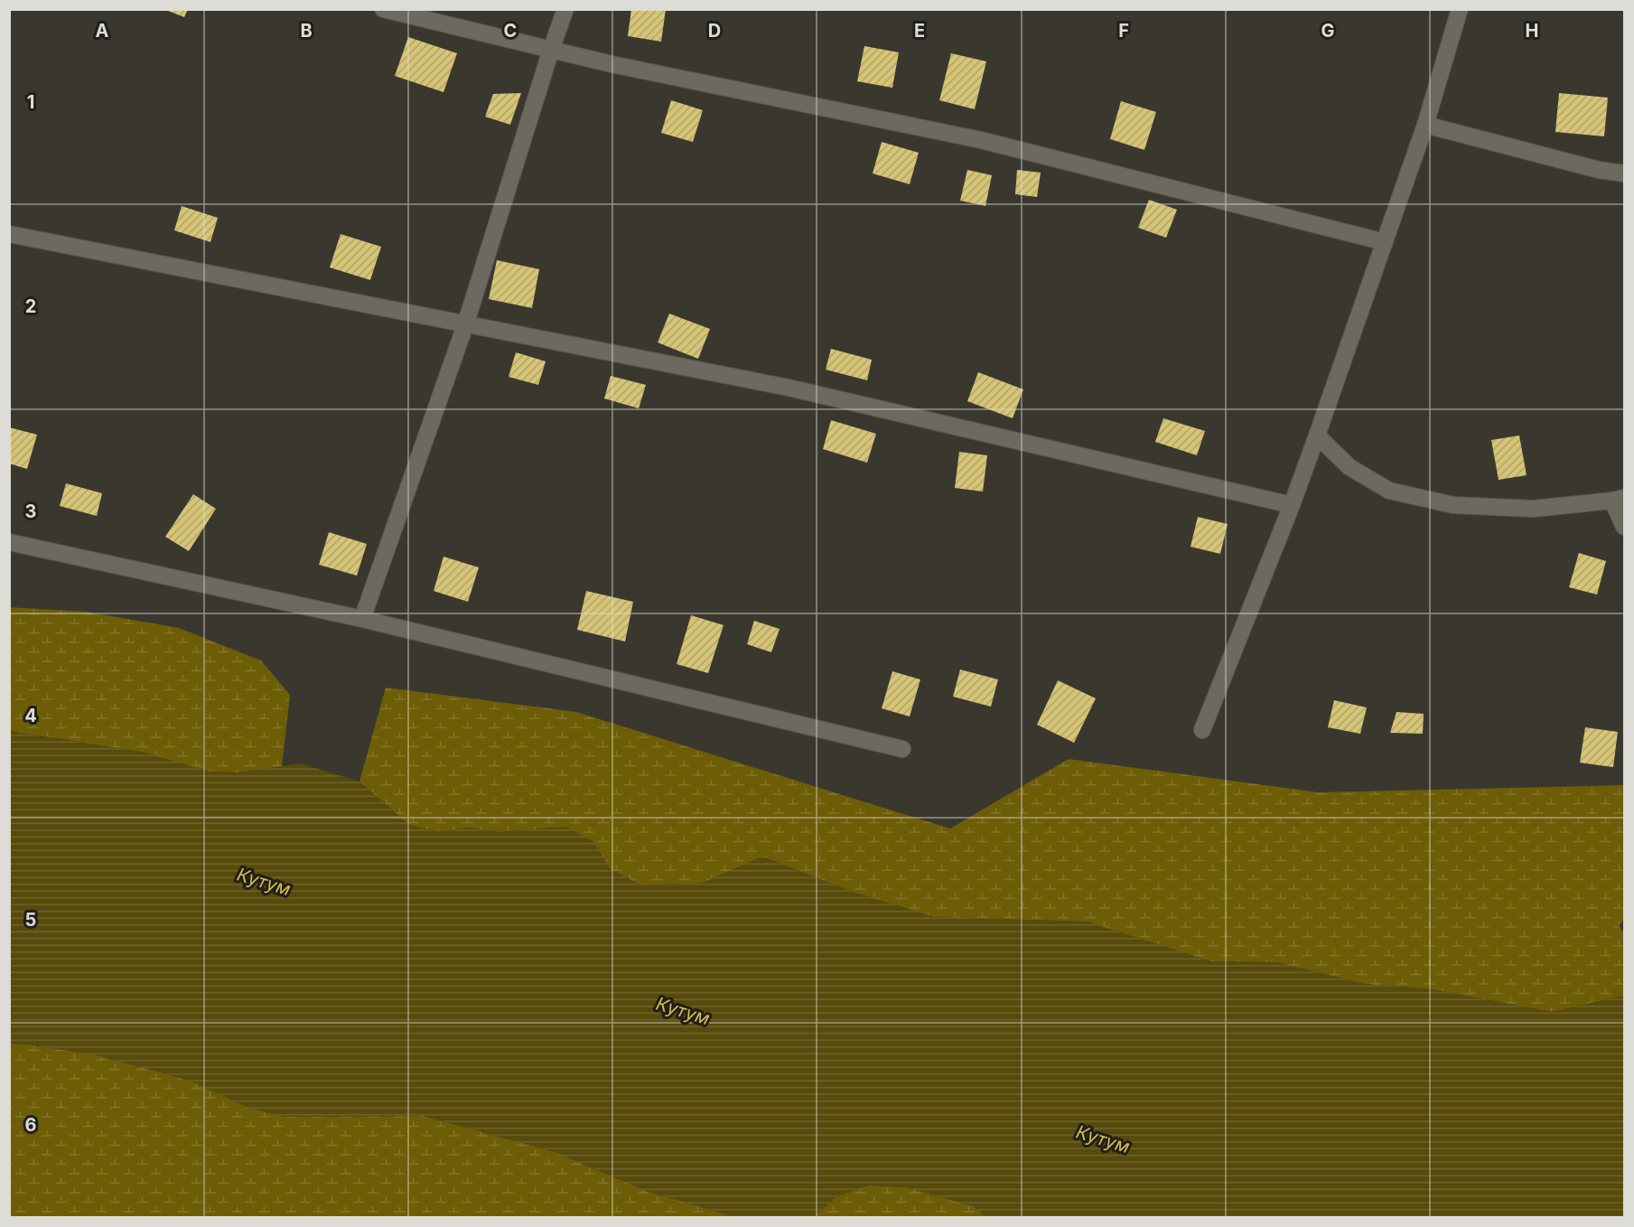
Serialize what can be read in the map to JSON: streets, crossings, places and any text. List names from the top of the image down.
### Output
{
  "water": ["Кутум"],
  "grid": {
    "columns": [
      "A",
      "B",
      "C",
      "D",
      "E",
      "F",
      "G",
      "H"
    ],
    "rows": [
      "1",
      "2",
      "3",
      "4",
      "5",
      "6"
    ]
  }
}
